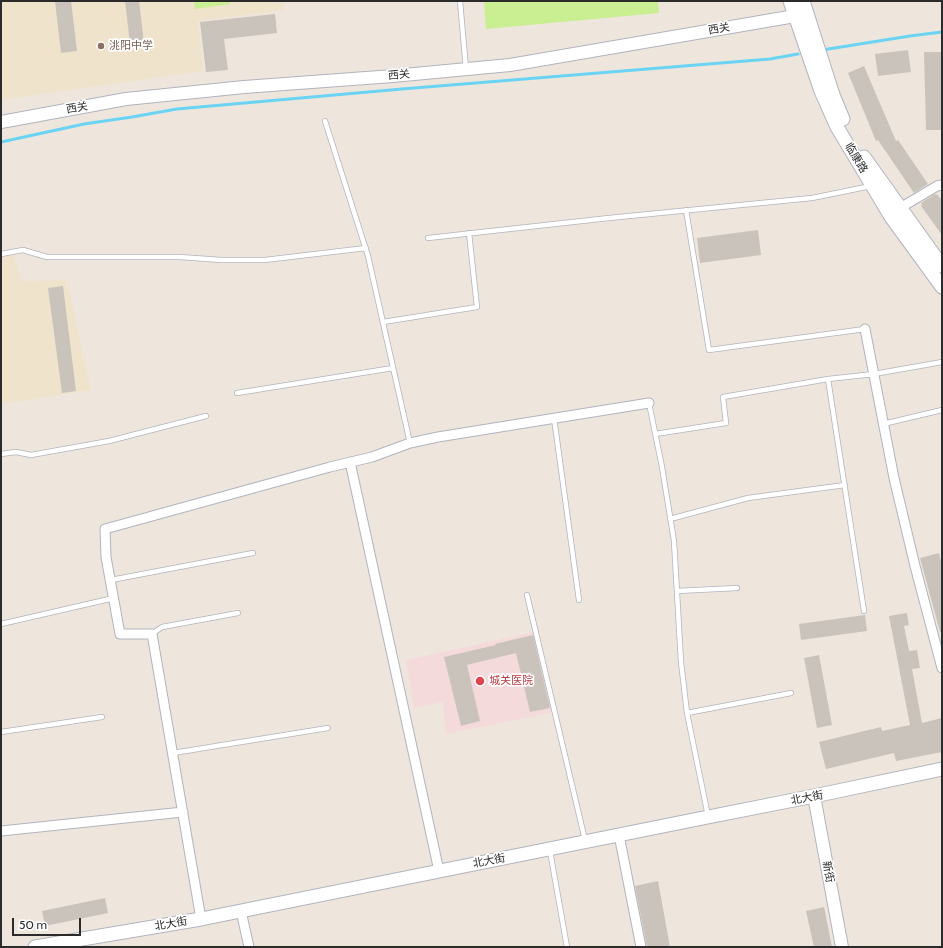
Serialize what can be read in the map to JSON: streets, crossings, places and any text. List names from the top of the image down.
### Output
{
  "streets": {
    "main road": ["临康路", "北大街"],
    "street": ["西关", "新街"]
  },
  "crossings": [
    ["西关", "临康路"],
    ["北大街", "新街"]
  ],
  "places": ["洮阳中学", "城关医院"],
  "scale_bar": "50 m"
}
